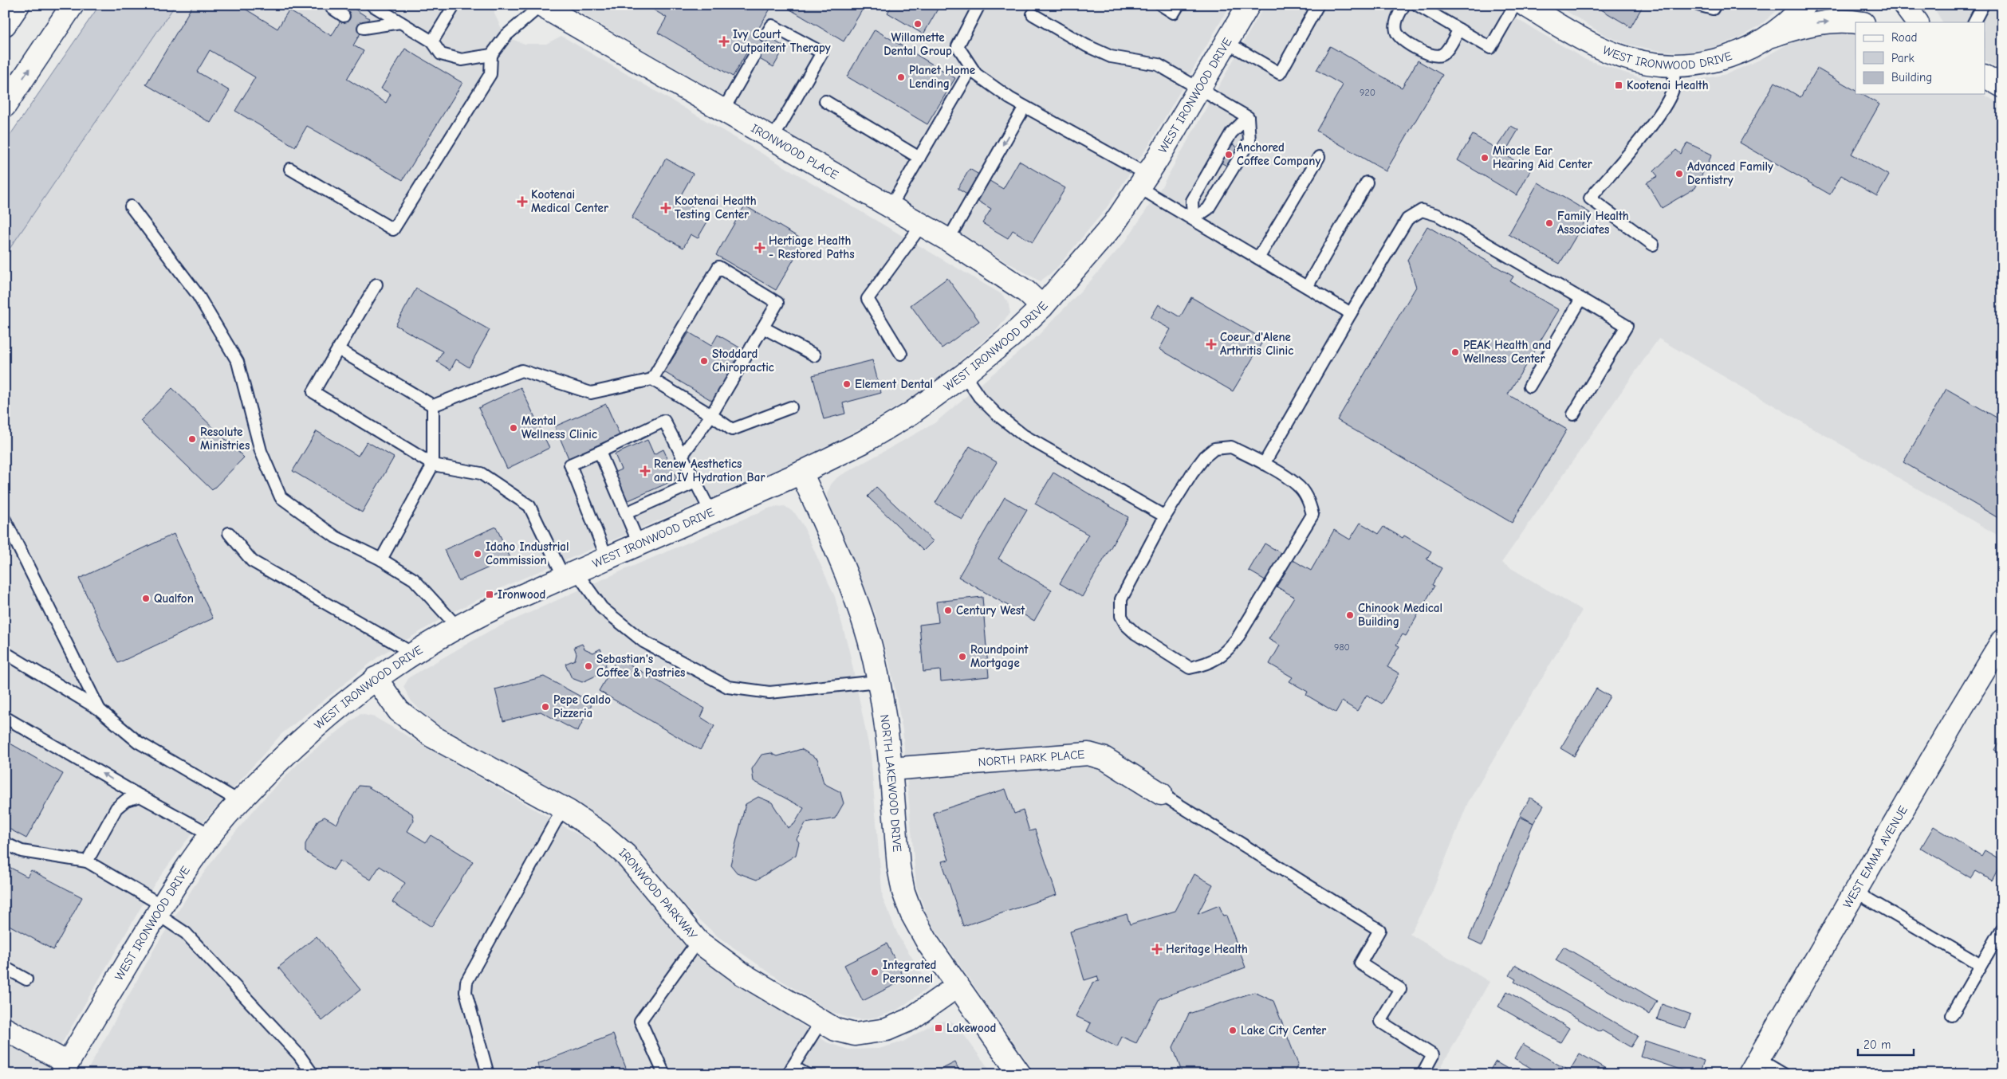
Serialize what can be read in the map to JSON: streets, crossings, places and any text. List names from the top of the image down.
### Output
{
  "streets": {
    "main road": [
      "WEST IRONWOOD DRIVE",
      "IRONWOOD PLACE",
      "NORTH PARK PLACE",
      "NORTH LAKEWOOD DRIVE",
      "WEST EMMA AVENUE",
      "IRONWOOD PARKWAY"
    ]
  },
  "crossings": [
    ["WEST IRONWOOD DRIVE", "IRONWOOD PLACE"],
    ["WEST IRONWOOD DRIVE", "NORTH LAKEWOOD DRIVE"],
    ["WEST IRONWOOD DRIVE", "IRONWOOD PARKWAY"],
    ["NORTH PARK PLACE", "NORTH LAKEWOOD DRIVE"],
    ["NORTH LAKEWOOD DRIVE", "IRONWOOD PARKWAY"]
  ],
  "places": {
    "other": [
      "Willamette Dental Group",
      "Planet Home Lending",
      "Anchored Coffee Company",
      "Miracle Ear Hearing Aid Center",
      "Advanced Family Dentistry",
      "Family Health Associates",
      "PEAK Health and Wellness Center",
      "Stoddard Chiropractic",
      "Element Dental",
      "Mental Wellness Clinic",
      "Resolute Ministries",
      "Idaho Industrial Commission",
      "Qualfon",
      "Century West",
      "Chinook Medical Building",
      "Roundpoint Mortgage",
      "Sebastian's Coffee & Pastries",
      "Pepe Caldo Pizzeria",
      "Integrated Personnel",
      "Lake City Center"
    ],
    "health": [
      "Ivy Court Outpaitent Therapy",
      "Kootenai Medical Center",
      "Kootenai Health Testing Center",
      "Hertiage Health - Restored Paths",
      "Coeur d'Alene Arthritis Clinic",
      "Renew Aesthetics and IV Hydration Bar",
      "Heritage Health"
    ],
    "transit": ["Kootenai Health", "Ironwood", "Lakewood"]
  },
  "house_numbers": ["920", "980"],
  "legend": ["Road", "Park", "Building"],
  "scale_bar": "20 m"
}
